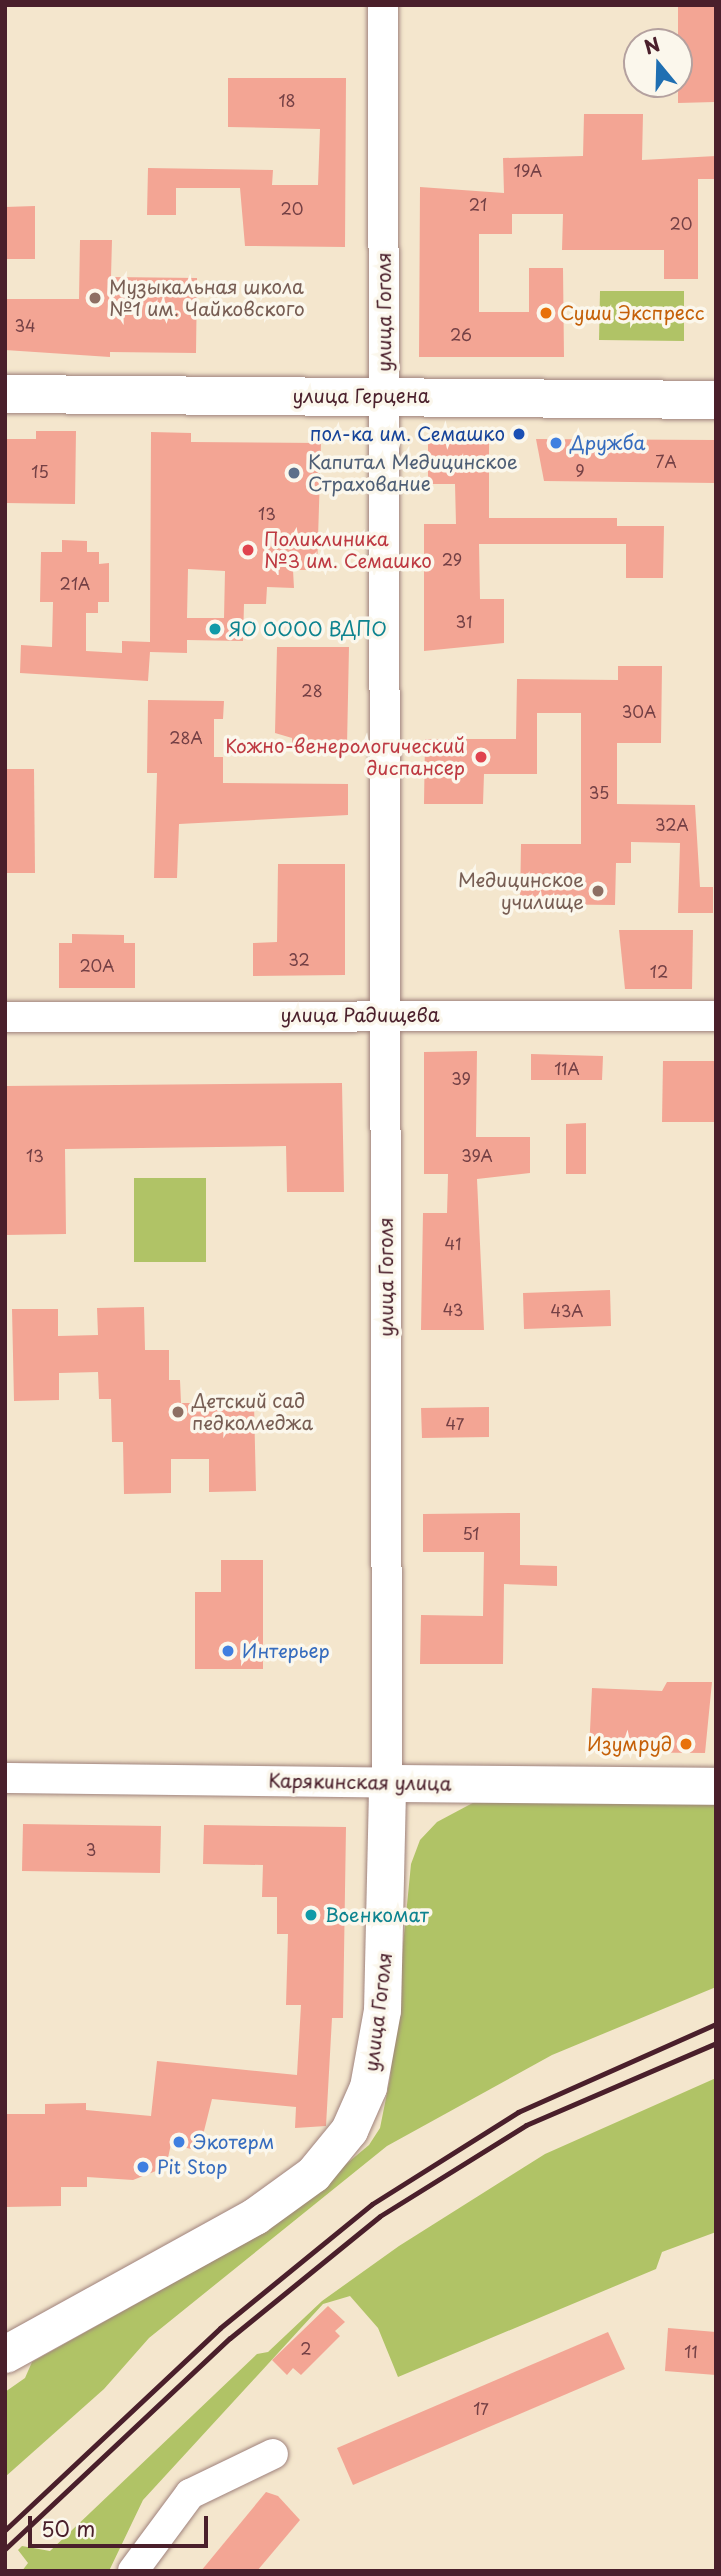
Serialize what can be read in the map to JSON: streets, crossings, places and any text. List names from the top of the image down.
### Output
{
  "streets": {
    "main road": ["улица Герцена"],
    "street": ["улица Гоголя", "улица Радищева", "Карякинская улица"]
  },
  "crossings": [
    ["улица Гоголя", "улица Герцена"],
    ["улица Гоголя", "улица Радищева"],
    ["улица Гоголя", "Карякинская улица"]
  ],
  "places": [
    "Музыкальная школа №1 им. Чайковского",
    "Суши Экспресс",
    "пол-ка им. Семашко",
    "Дружба",
    "Капитал Медицинское Страхование",
    "Поликлиника №3 им. Семашко",
    "ЯО ОООО ВДПО",
    "Кожно-венерологический диспансер",
    "Медицинское училище",
    "Детский сад педколледжа",
    "Интерьер",
    "Изумруд",
    "Военкомат",
    "Экотерм",
    "Pit Stop"
  ],
  "house_numbers": [
    "18",
    "19А",
    "21",
    "20",
    "20",
    "34",
    "26",
    "7А",
    "9",
    "15",
    "13",
    "29",
    "21А",
    "31",
    "28",
    "30А",
    "28А",
    "35",
    "32А",
    "32",
    "20А",
    "12",
    "11А",
    "39",
    "13",
    "39А",
    "41",
    "43",
    "43А",
    "47",
    "51",
    "3",
    "2",
    "11",
    "17"
  ],
  "scale_bar": "50 m",
  "north": "top"
}
